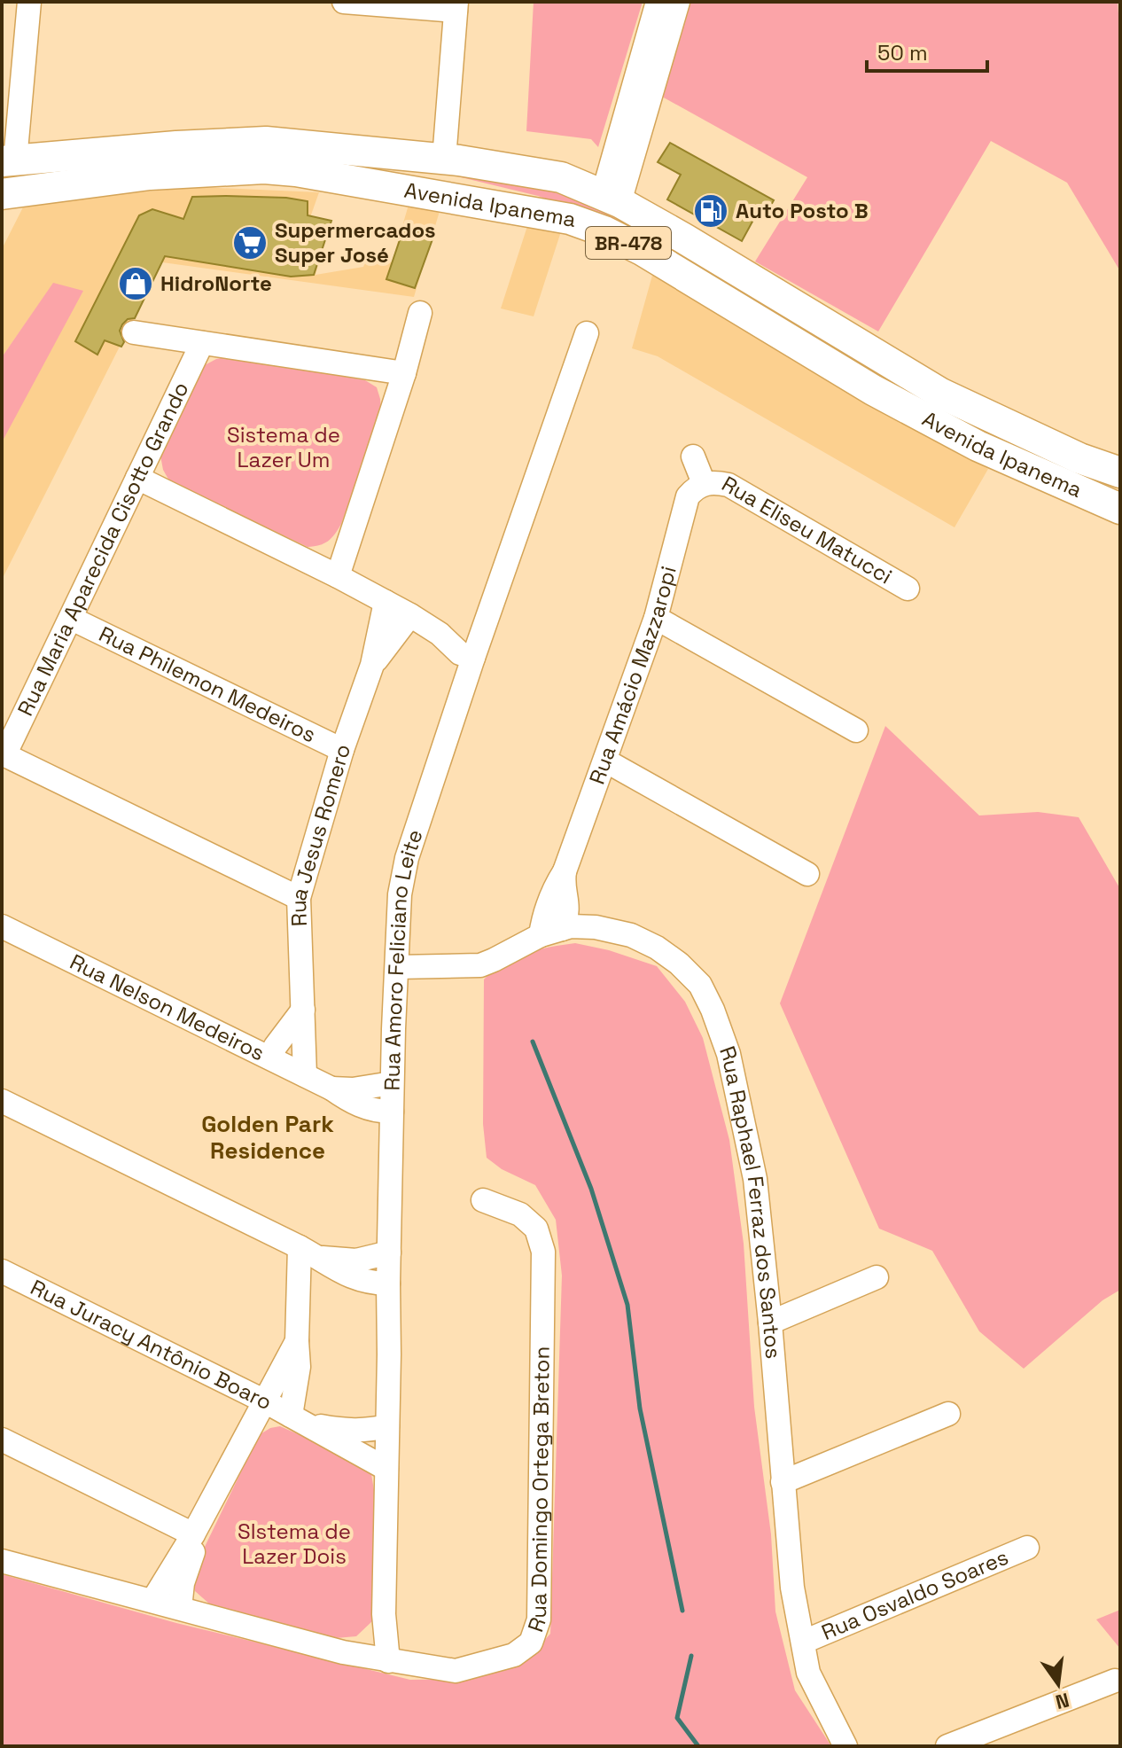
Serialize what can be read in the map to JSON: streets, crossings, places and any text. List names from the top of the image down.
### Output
{
  "streets": {
    "main road": ["Avenida Ipanema", "BR-478"],
    "street": [
      "Rua Eliseu Matucci",
      "Rua Maria Aparecida Cisotto Grando",
      "Rua Amácio Mazzaropi",
      "Rua Philemon Medeiros",
      "Rua Jesus Romero",
      "Rua Amoro Feliciano Leite",
      "Rua Nelson Medeiros",
      "Rua Raphael Ferraz dos Santos",
      "Rua Juracy Antônio Boaro",
      "Rua Domingo Ortega Breton",
      "Rua Osvaldo Soares"
    ]
  },
  "crossings": [
    ["Rua Eliseu Matucci", "Rua Amácio Mazzaropi"],
    ["Rua Maria Aparecida Cisotto Grando", "Rua Philemon Medeiros"],
    ["Rua Amácio Mazzaropi", "Rua Raphael Ferraz dos Santos"],
    ["Rua Philemon Medeiros", "Rua Jesus Romero"],
    ["Rua Jesus Romero", "Rua Nelson Medeiros"],
    ["Rua Amoro Feliciano Leite", "Rua Nelson Medeiros"],
    ["Rua Amoro Feliciano Leite", "Rua Raphael Ferraz dos Santos"],
    ["Rua Amoro Feliciano Leite", "Rua Juracy Antônio Boaro"],
    ["Rua Amoro Feliciano Leite", "Rua Domingo Ortega Breton"],
    ["Rua Raphael Ferraz dos Santos", "Rua Osvaldo Soares"]
  ],
  "districts": ["Golden Park Residence"],
  "parks": ["Sistema de Lazer Um", "SIstema de Lazer Dois"],
  "places": {
    "fuel station": ["Auto Posto B"],
    "supermarket": ["Supermercados Super José"],
    "shop": ["HidroNorte"]
  },
  "scale_bar": "50 m",
  "north": "bottom"
}
